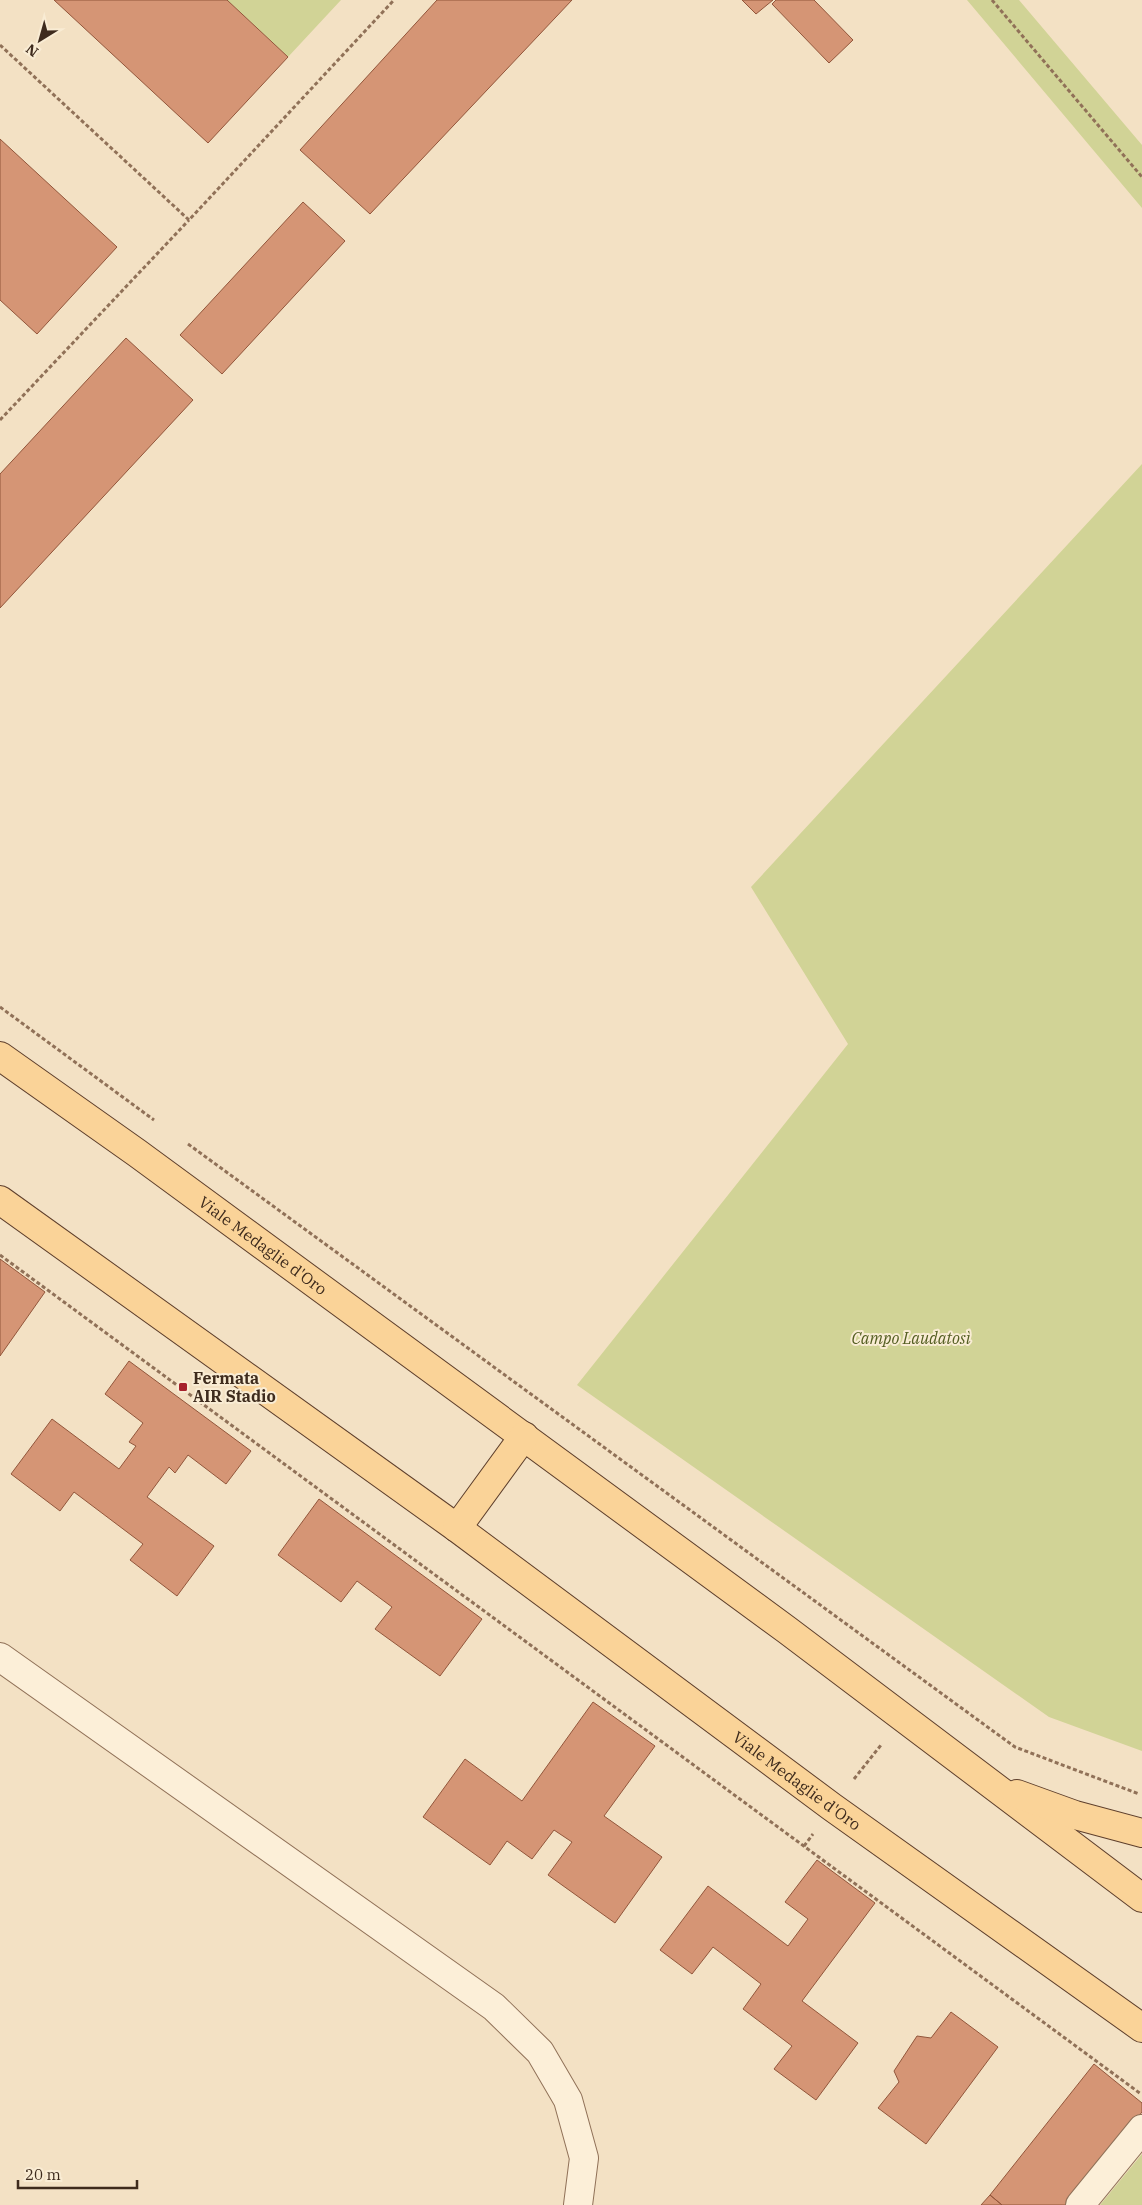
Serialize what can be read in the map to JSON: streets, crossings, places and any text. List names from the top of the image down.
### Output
{
  "streets": {
    "main road": ["Viale Medaglie d'Oro"]
  },
  "parks": ["Campo Laudatosì"],
  "places": {
    "transit": ["Fermata AIR Stadio"]
  },
  "scale_bar": "20 m",
  "north": "bottom left"
}
